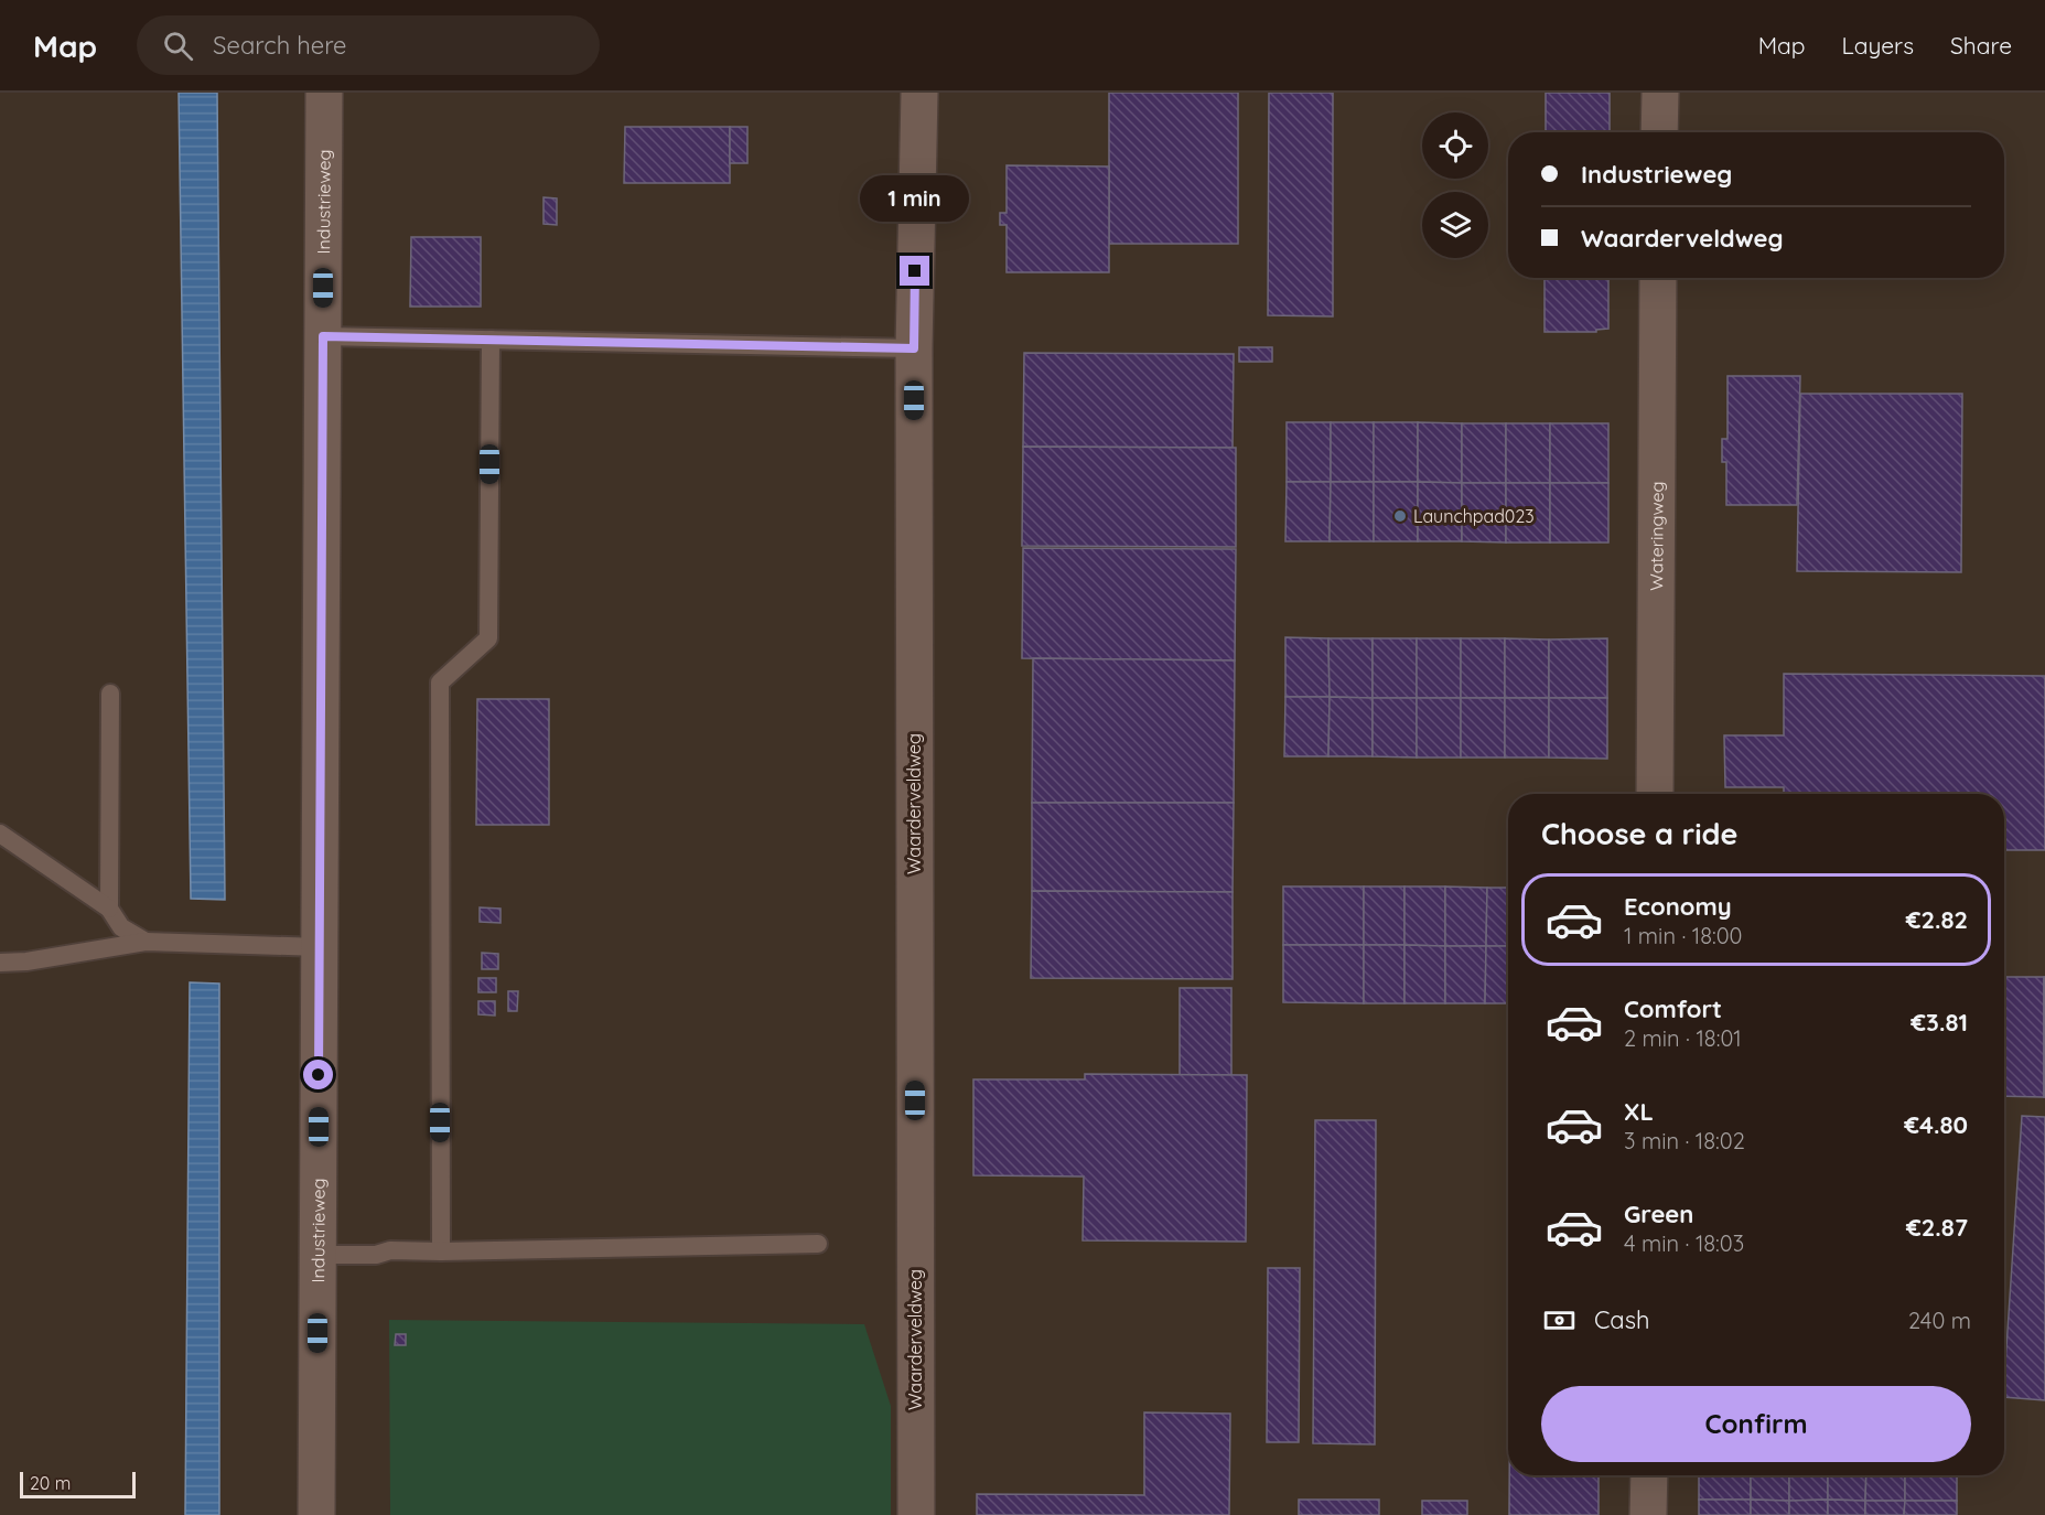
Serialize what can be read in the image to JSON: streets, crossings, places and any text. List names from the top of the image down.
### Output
{
  "streets": {
    "street": ["Industrieweg", "Wateringweg", "Waarderveldweg"]
  },
  "places": ["Launchpad023"],
  "scale_bar": "20 m",
  "page": {
    "header": "Map",
    "search": "Search here",
    "nav": ["Map", "Layers", "Share"],
    "banner": ["Industrieweg", "Waarderveldweg"],
    "bubble": "1 min",
    "heading": "Choose a ride",
    "list": [
      {
        "name": "Economy",
        "note": "1 min · 18:00",
        "value": "€2.82"
      },
      {
        "name": "Comfort",
        "note": "2 min · 18:01",
        "value": "€3.81"
      },
      {
        "name": "XL",
        "note": "3 min · 18:02",
        "value": "€4.80"
      },
      {
        "name": "Green",
        "note": "4 min · 18:03",
        "value": "€2.87"
      }
    ],
    "pay": ["Cash", "240 m"],
    "buttons": "Confirm",
    "scale": "20 m"
  }
}
